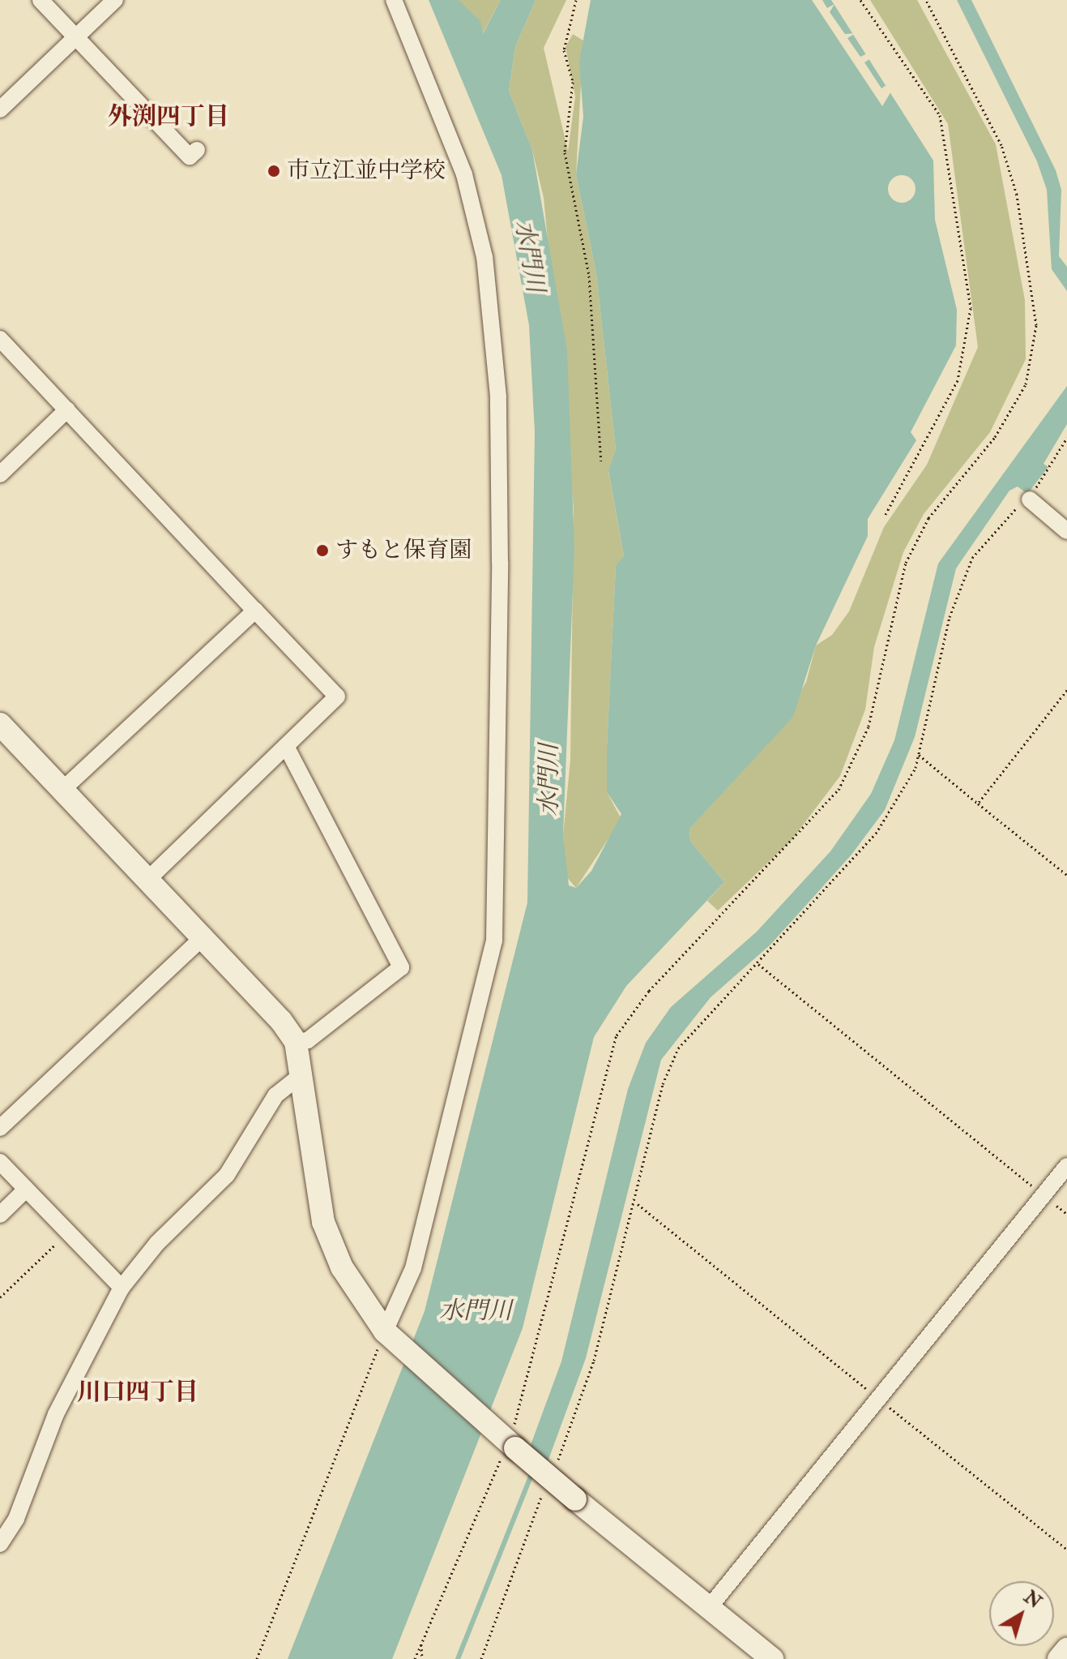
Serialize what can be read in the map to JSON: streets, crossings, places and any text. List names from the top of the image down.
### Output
{
  "districts": ["外渕四丁目", "川口四丁目"],
  "water": ["水門川"],
  "places": ["市立江並中学校", "すもと保育園"],
  "north": "top right"
}
